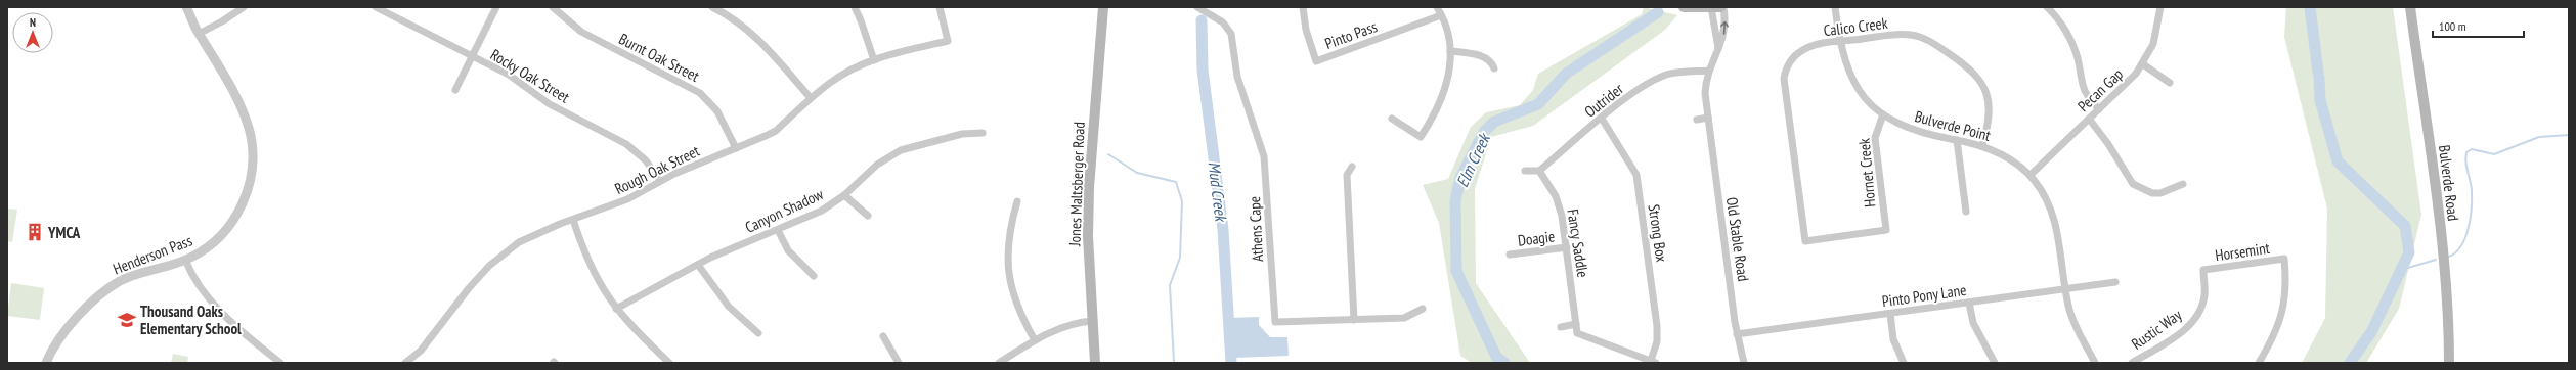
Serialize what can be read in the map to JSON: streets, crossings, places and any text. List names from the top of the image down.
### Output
{
  "streets": {
    "main road": ["Bulverde Road", "Jones Maltsberger Road"],
    "street": [
      "Calico Creek",
      "Pinto Pass",
      "Burnt Oak Street",
      "Rocky Oak Street",
      "Pecan Gap",
      "Outrider",
      "Bulverde Point",
      "Rough Oak Street",
      "Hornet Creek",
      "Canyon Shadow",
      "Athens Cape",
      "Strong Box",
      "Doagie",
      "Old Stable Road",
      "Fancy Saddle",
      "Horsemint",
      "Henderson Pass",
      "Pinto Pony Lane",
      "Rustic Way"
    ]
  },
  "crossings": [
    ["Calico Creek", "Bulverde Point"],
    ["Calico Creek", "Hornet Creek"],
    ["Burnt Oak Street", "Rough Oak Street"],
    ["Rocky Oak Street", "Rough Oak Street"],
    ["Pecan Gap", "Bulverde Point"],
    ["Outrider", "Strong Box"],
    ["Outrider", "Old Stable Road"],
    ["Outrider", "Fancy Saddle"],
    ["Bulverde Point", "Hornet Creek"],
    ["Bulverde Point", "Pinto Pony Lane"],
    ["Strong Box", "Fancy Saddle"],
    ["Doagie", "Fancy Saddle"],
    ["Old Stable Road", "Pinto Pony Lane"],
    ["Horsemint", "Rustic Way"]
  ],
  "water": ["Elm Creek", "Mud Creek"],
  "places": {
    "building": ["YMCA"],
    "school or university": ["Thousand Oaks Elementary School"]
  },
  "scale_bar": "100 m",
  "north": "top"
}
